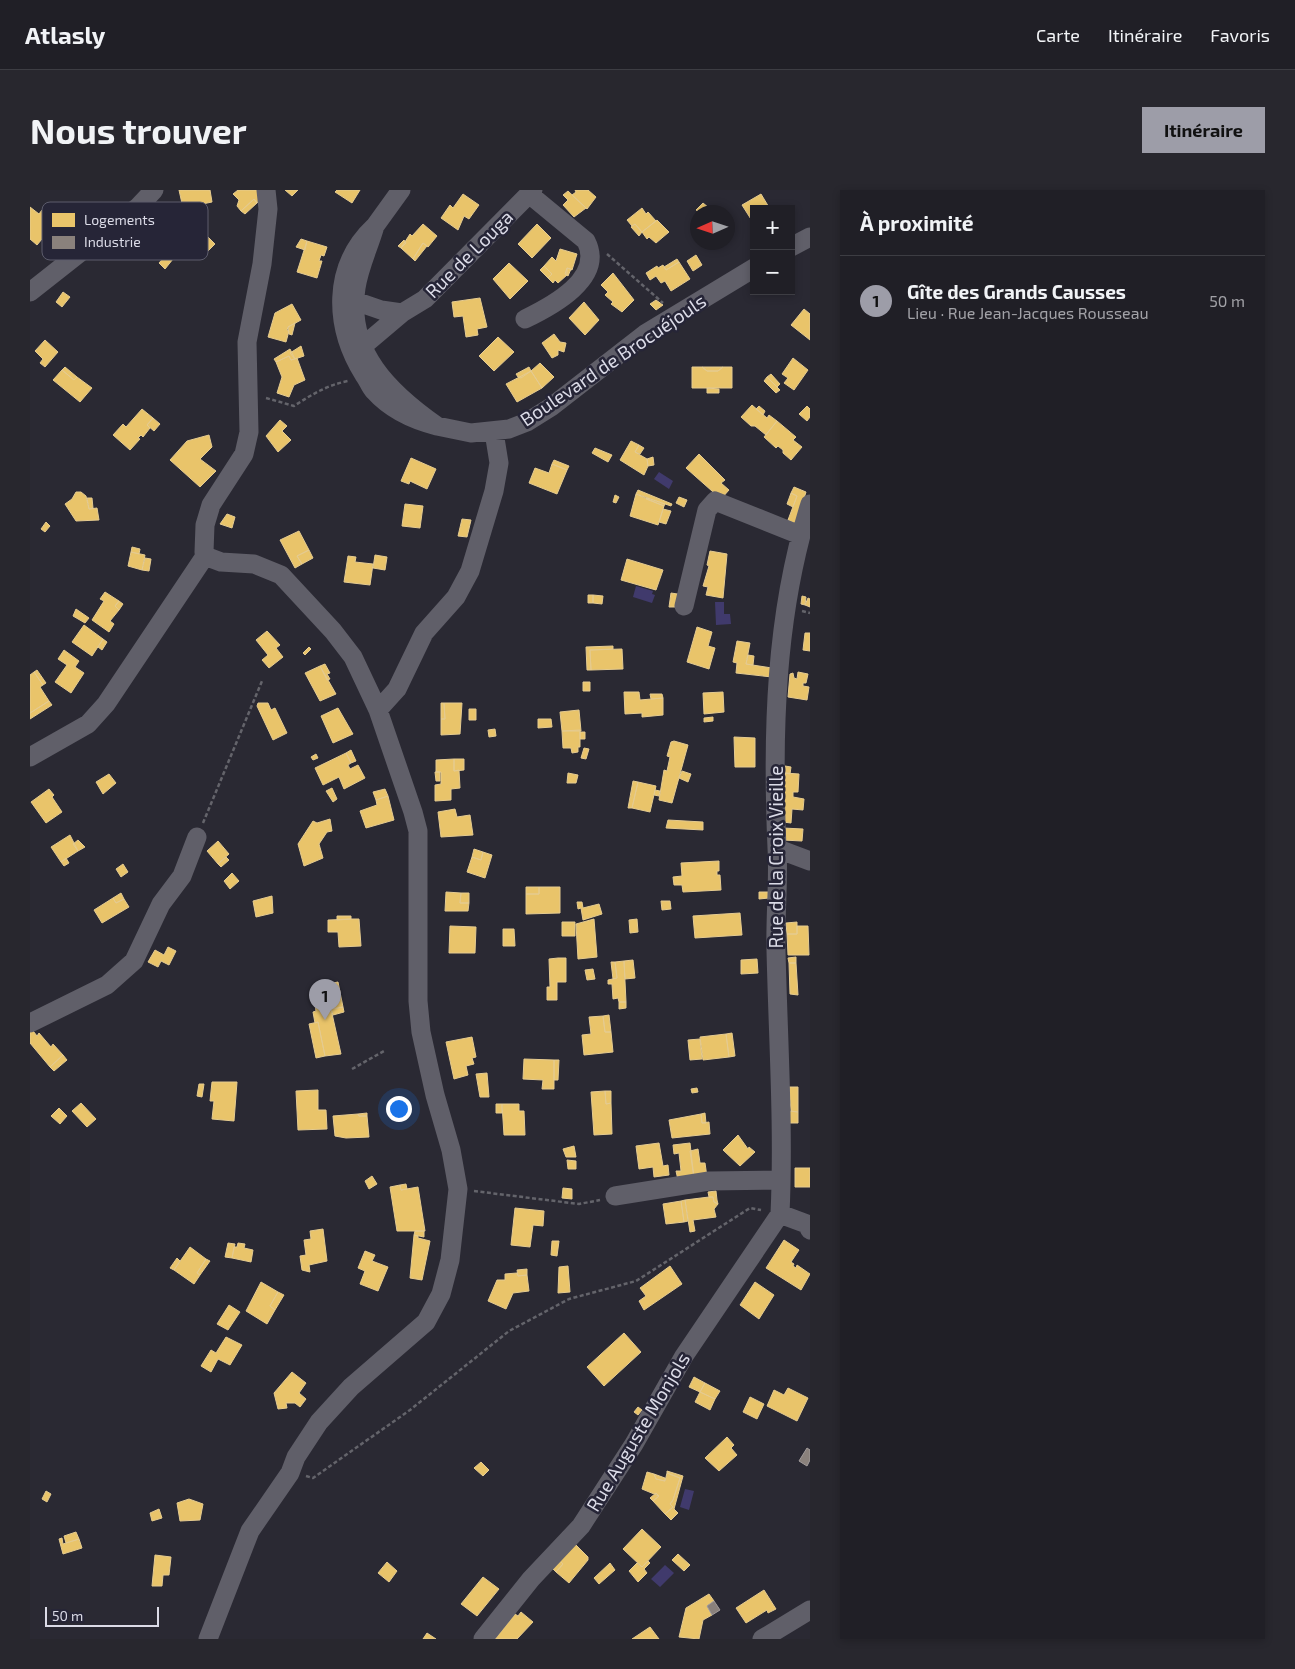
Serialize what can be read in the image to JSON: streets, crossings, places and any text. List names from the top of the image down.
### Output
{
  "streets": {
    "street": [
      "Rue de Louga",
      "Boulevard de Brocuéjouls",
      "Rue de la Croix Vieille",
      "Rue Auguste Monjols"
    ]
  },
  "crossings": [
    ["Rue de Louga", "Boulevard de Brocuéjouls"],
    ["Rue de la Croix Vieille", "Rue Auguste Monjols"]
  ],
  "legend": ["Logements", "Industrie"],
  "scale_bar": "50 m",
  "north": "left",
  "page": {
    "header": "Atlasly",
    "nav": ["Carte", "Itinéraire", "Favoris"],
    "buttons": "Itinéraire",
    "title": "Nous trouver",
    "heading": "À proximité",
    "map_buttons": ["+", "−"],
    "list": [
      {
        "mark": "1",
        "name": "Gîte des Grands Causses",
        "note": "Lieu · Rue Jean-Jacques Rousseau",
        "value": "50 m"
      }
    ],
    "pins": "1",
    "scale": "50 m"
  }
}
